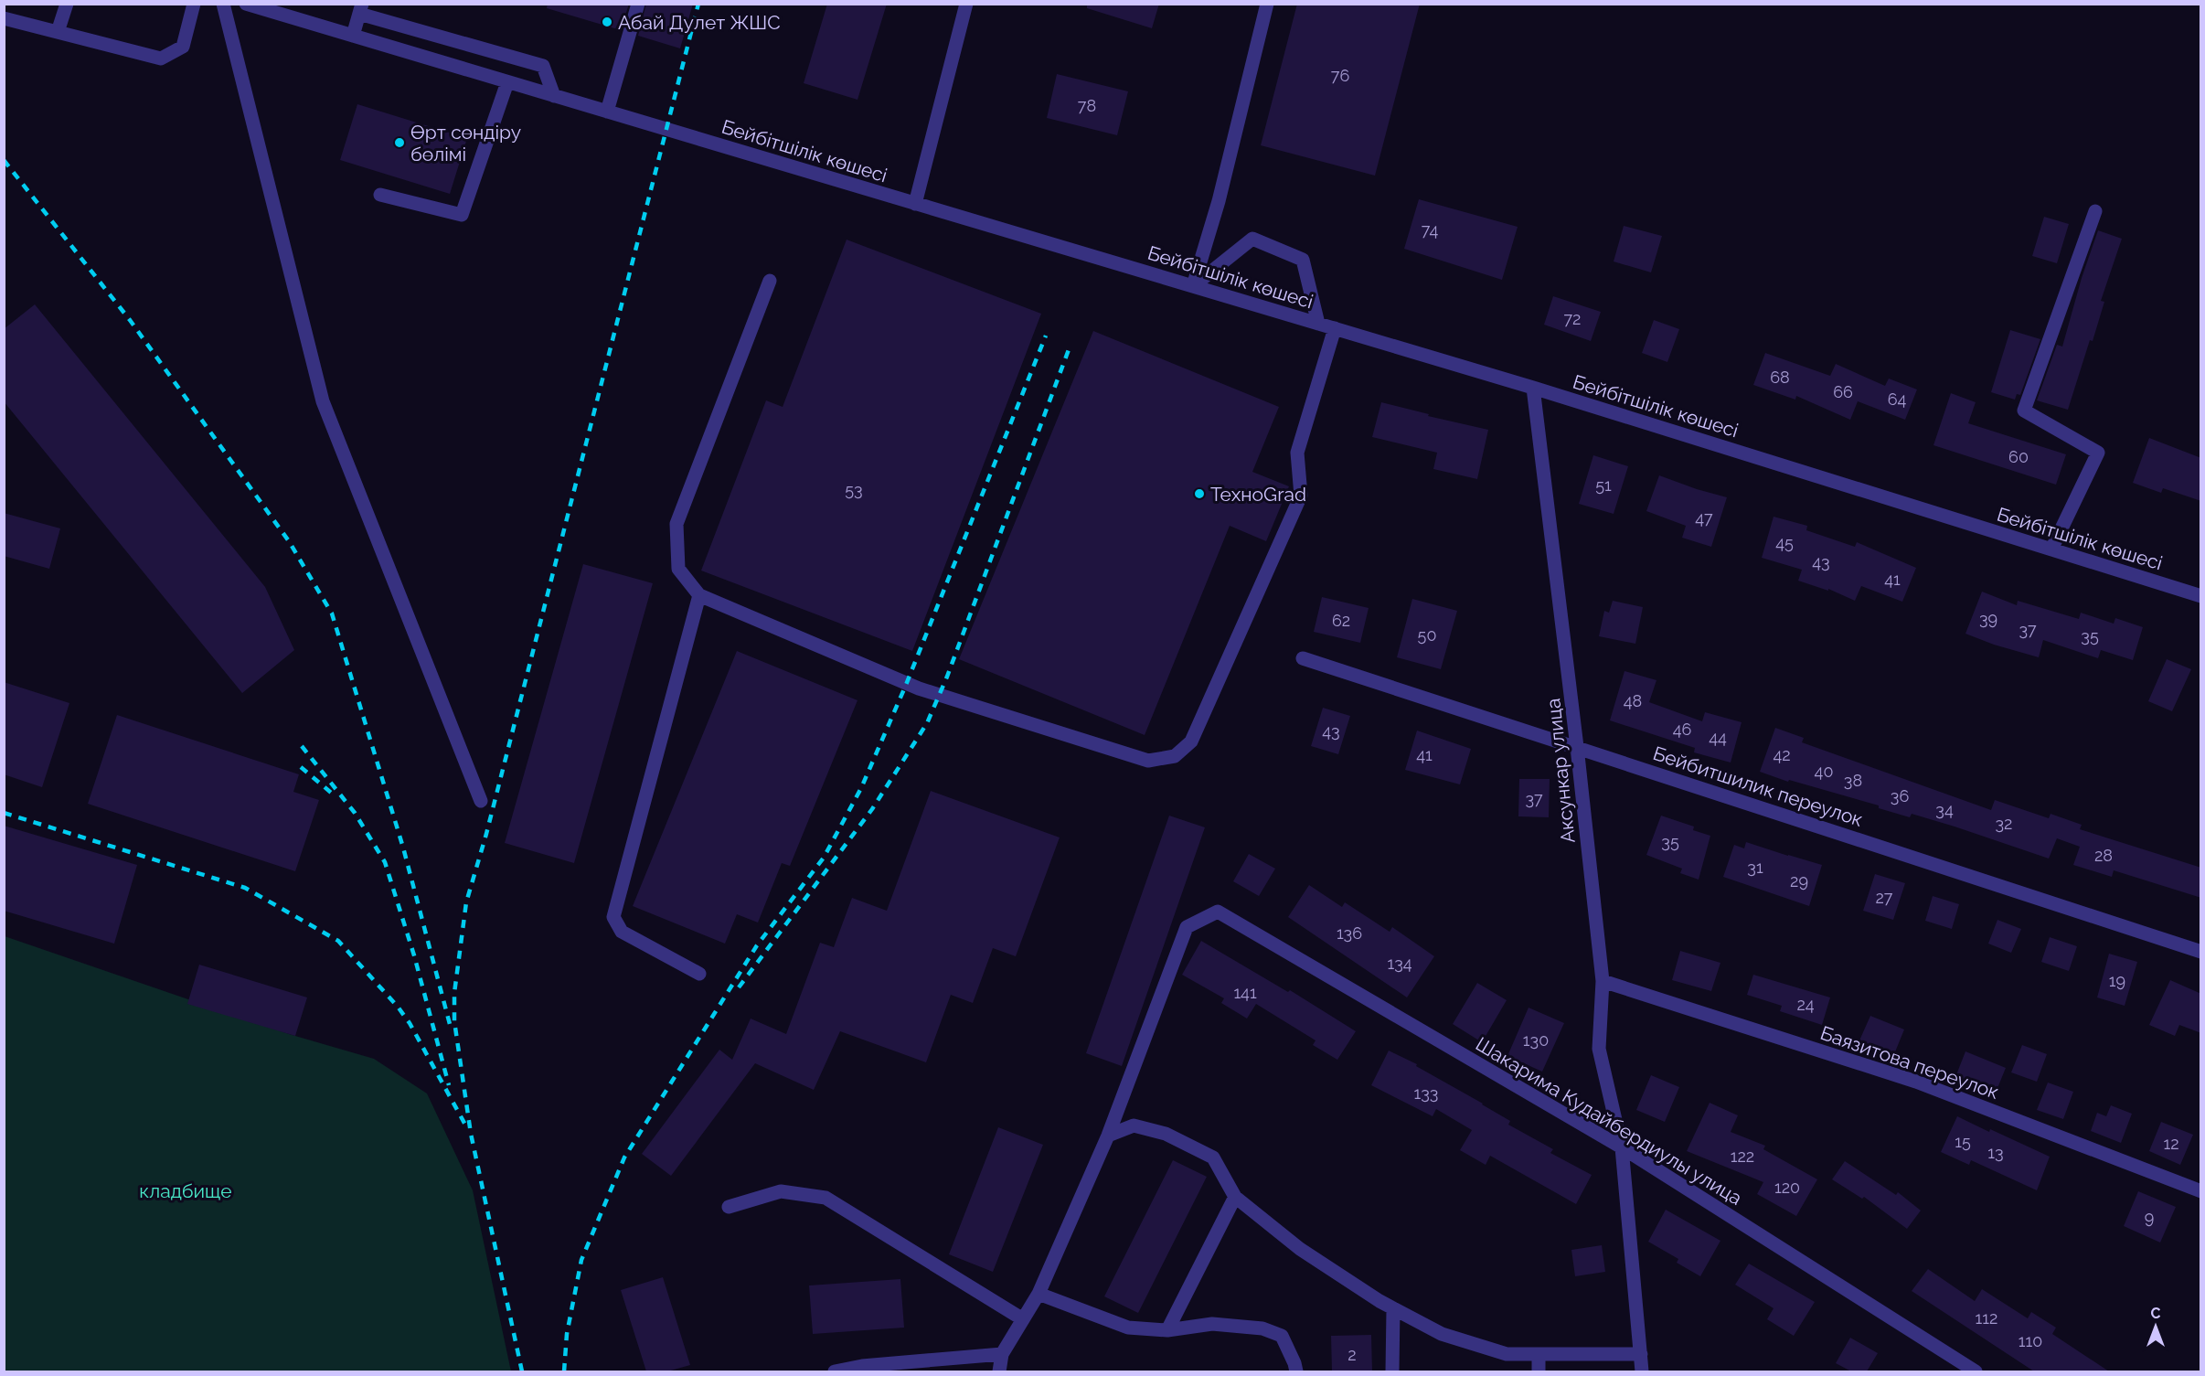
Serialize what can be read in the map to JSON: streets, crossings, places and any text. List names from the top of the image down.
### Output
{
  "streets": {
    "street": [
      "Бейбітшілік көшесі",
      "Аксункар улица",
      "Бейбитшилик переулок",
      "Баязитова переулок",
      "Шакарима Кудайбердиулы улица"
    ]
  },
  "crossings": [
    ["Бейбітшілік көшесі", "Аксункар улица"],
    ["Аксункар улица", "Бейбитшилик переулок"],
    ["Аксункар улица", "Баязитова переулок"],
    ["Аксункар улица", "Шакарима Кудайбердиулы улица"]
  ],
  "parks": ["кладбище"],
  "places": ["Абай Дулет ЖШС", "Өрт сөндіру бөлімі", "ТехноGrad"],
  "house_numbers": [
    "76",
    "78",
    "74",
    "72",
    "68",
    "66",
    "64",
    "60",
    "51",
    "53",
    "47",
    "45",
    "43",
    "41",
    "39",
    "62",
    "37",
    "50",
    "35",
    "48",
    "46",
    "43",
    "44",
    "41",
    "42",
    "40",
    "38",
    "36",
    "37",
    "34",
    "32",
    "35",
    "28",
    "31",
    "29",
    "27",
    "136",
    "134",
    "19",
    "141",
    "24",
    "130",
    "133",
    "15",
    "12",
    "13",
    "122",
    "120",
    "9",
    "112",
    "110",
    "2"
  ],
  "north": "top"
}
